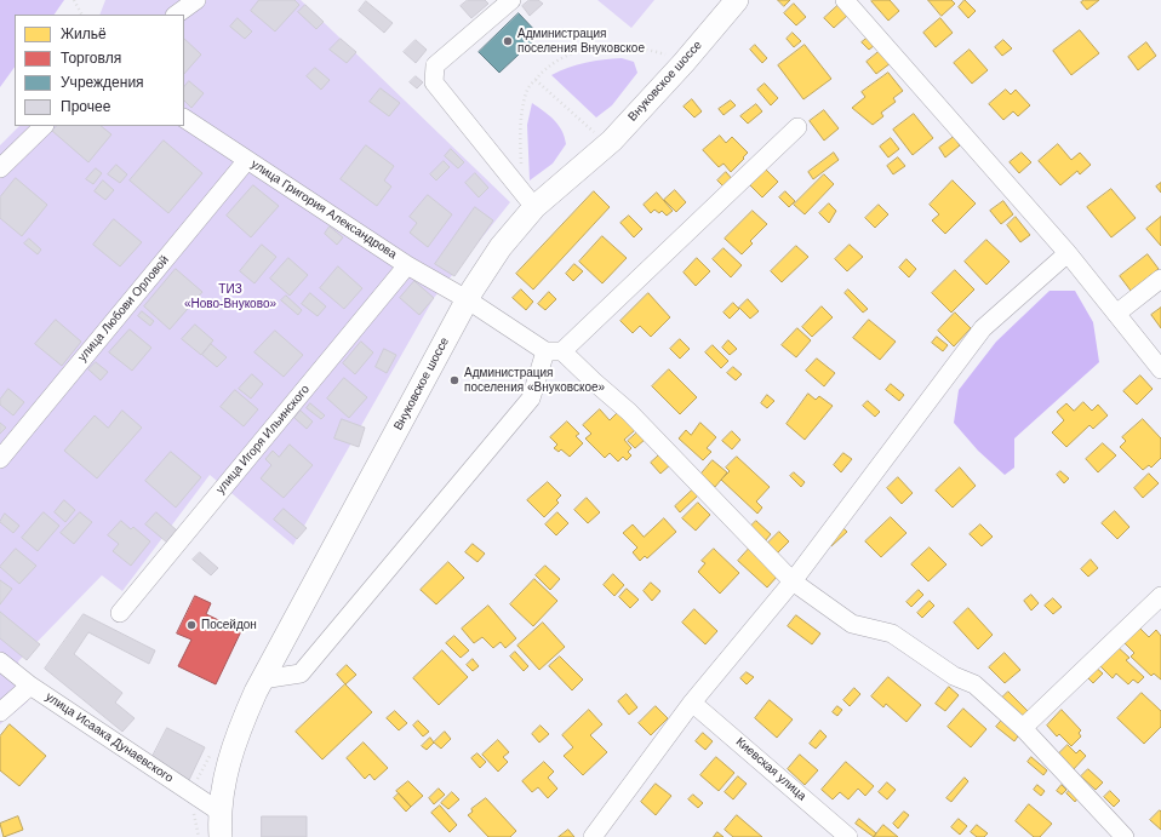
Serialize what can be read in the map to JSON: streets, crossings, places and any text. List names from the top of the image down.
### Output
{
  "streets": {
    "main road": ["Внуковское шоссе"],
    "street": [
      "улица Григория Александрова",
      "улица Любови Орловой",
      "улица Игоря Ильинского",
      "улица Исаака Дунаевского",
      "Киевская улица"
    ]
  },
  "crossings": [
    ["Внуковское шоссе", "улица Григория Александрова"],
    ["Внуковское шоссе", "улица Исаака Дунаевского"],
    ["улица Григория Александрова", "улица Любови Орловой"],
    ["улица Григория Александрова", "улица Игоря Ильинского"]
  ],
  "parks": ["ТИЗ «Ново-Внуково»"],
  "places": ["Администрация поселения Внуковское", "Администрация поселения «Внуковское»", "Посейдон"],
  "legend": [
    "Жильё",
    "Торговля",
    "Учреждения",
    "Прочее"
  ]
}
